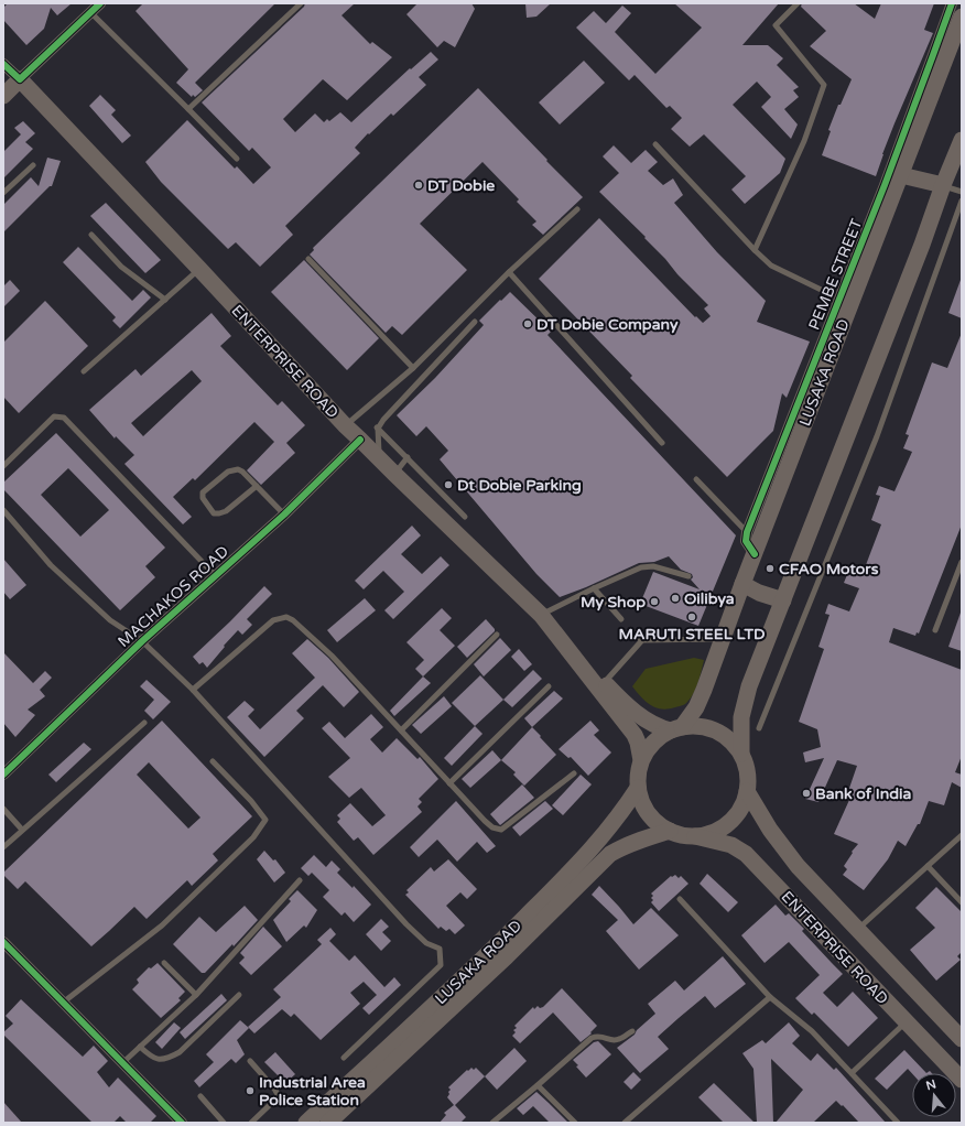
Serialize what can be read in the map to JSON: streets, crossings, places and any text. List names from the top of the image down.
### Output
{
  "streets": {
    "main road": ["ENTERPRISE ROAD", "LUSAKA ROAD"],
    "street": ["PEMBE STREET", "MACHAKOS ROAD"]
  },
  "crossings": [
    ["PEMBE STREET", "LUSAKA ROAD"],
    ["ENTERPRISE ROAD", "LUSAKA ROAD"],
    ["ENTERPRISE ROAD", "MACHAKOS ROAD"]
  ],
  "places": [
    "DT Dobie",
    "DT Dobie Company",
    "Dt Dobie Parking",
    "CFAO Motors",
    "Oilibya",
    "My Shop",
    "MARUTI STEEL LTD",
    "Bank of India",
    "Industrial Area Police Station"
  ],
  "north": "top"
}
